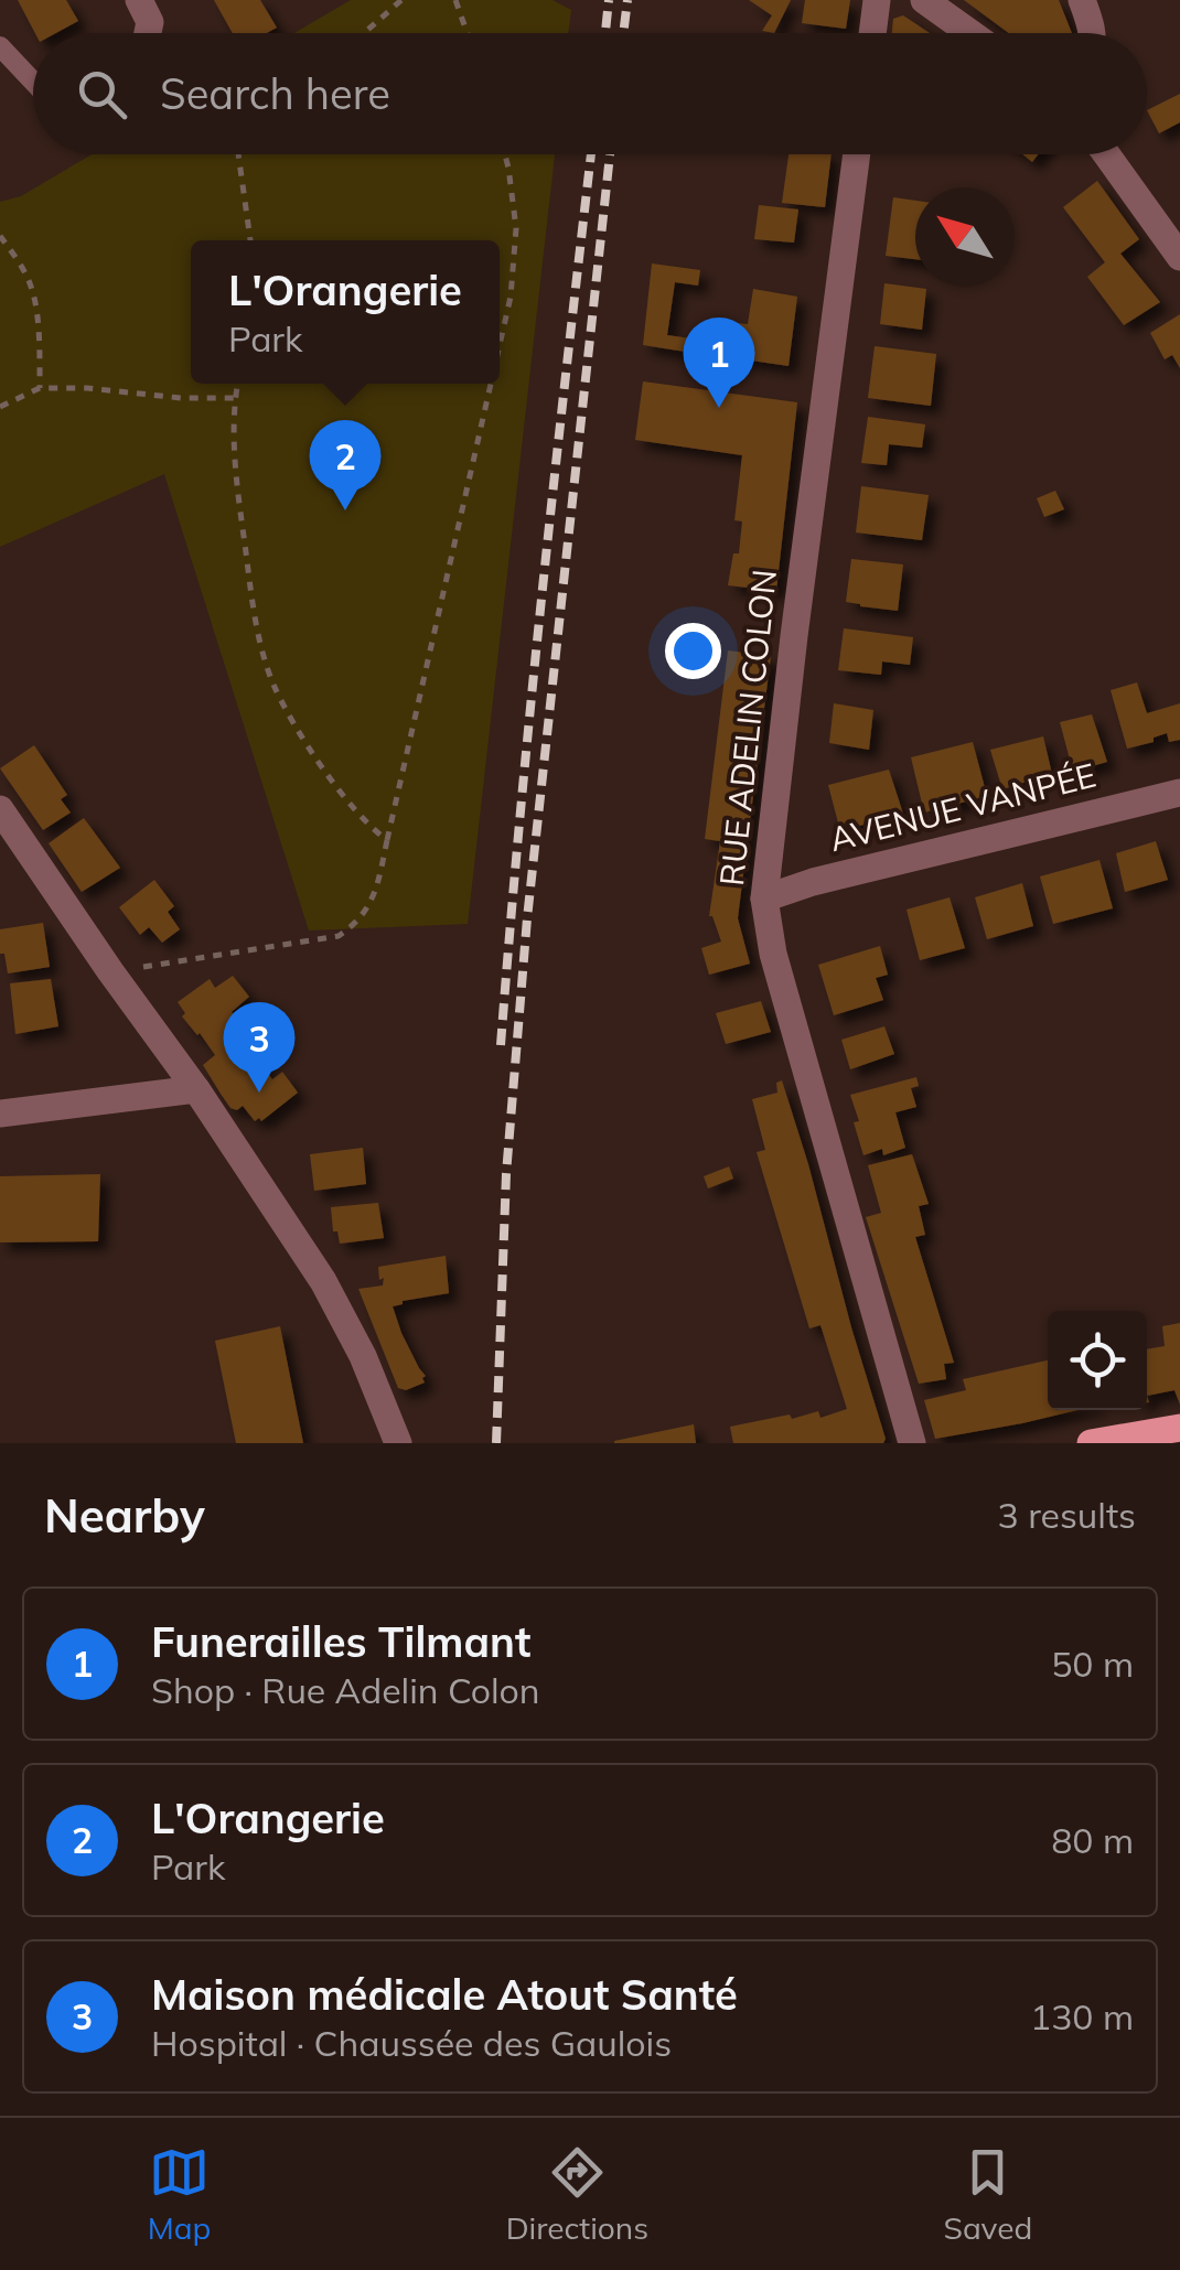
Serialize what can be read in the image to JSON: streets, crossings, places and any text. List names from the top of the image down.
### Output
{
  "streets": {
    "street": ["RUE ADELIN COLON", "AVENUE VANPÉE"]
  },
  "crossings": [
    ["RUE ADELIN COLON", "AVENUE VANPÉE"]
  ],
  "north": "top left",
  "page": {
    "search": "Search here",
    "popup": ["L'Orangerie", "Park"],
    "pins": ["1", "2", "3"],
    "heading": ["Nearby", "3 results"],
    "list": [
      {
        "mark": "1",
        "name": "Funerailles Tilmant",
        "note": "Shop · Rue Adelin Colon",
        "value": "50 m"
      },
      {
        "mark": "2",
        "name": "L'Orangerie",
        "note": "Park",
        "value": "80 m"
      },
      {
        "mark": "3",
        "name": "Maison médicale Atout Santé",
        "note": "Hospital · Chaussée des Gaulois",
        "value": "130 m"
      }
    ],
    "nav": ["Map", "Directions", "Saved"]
  }
}
